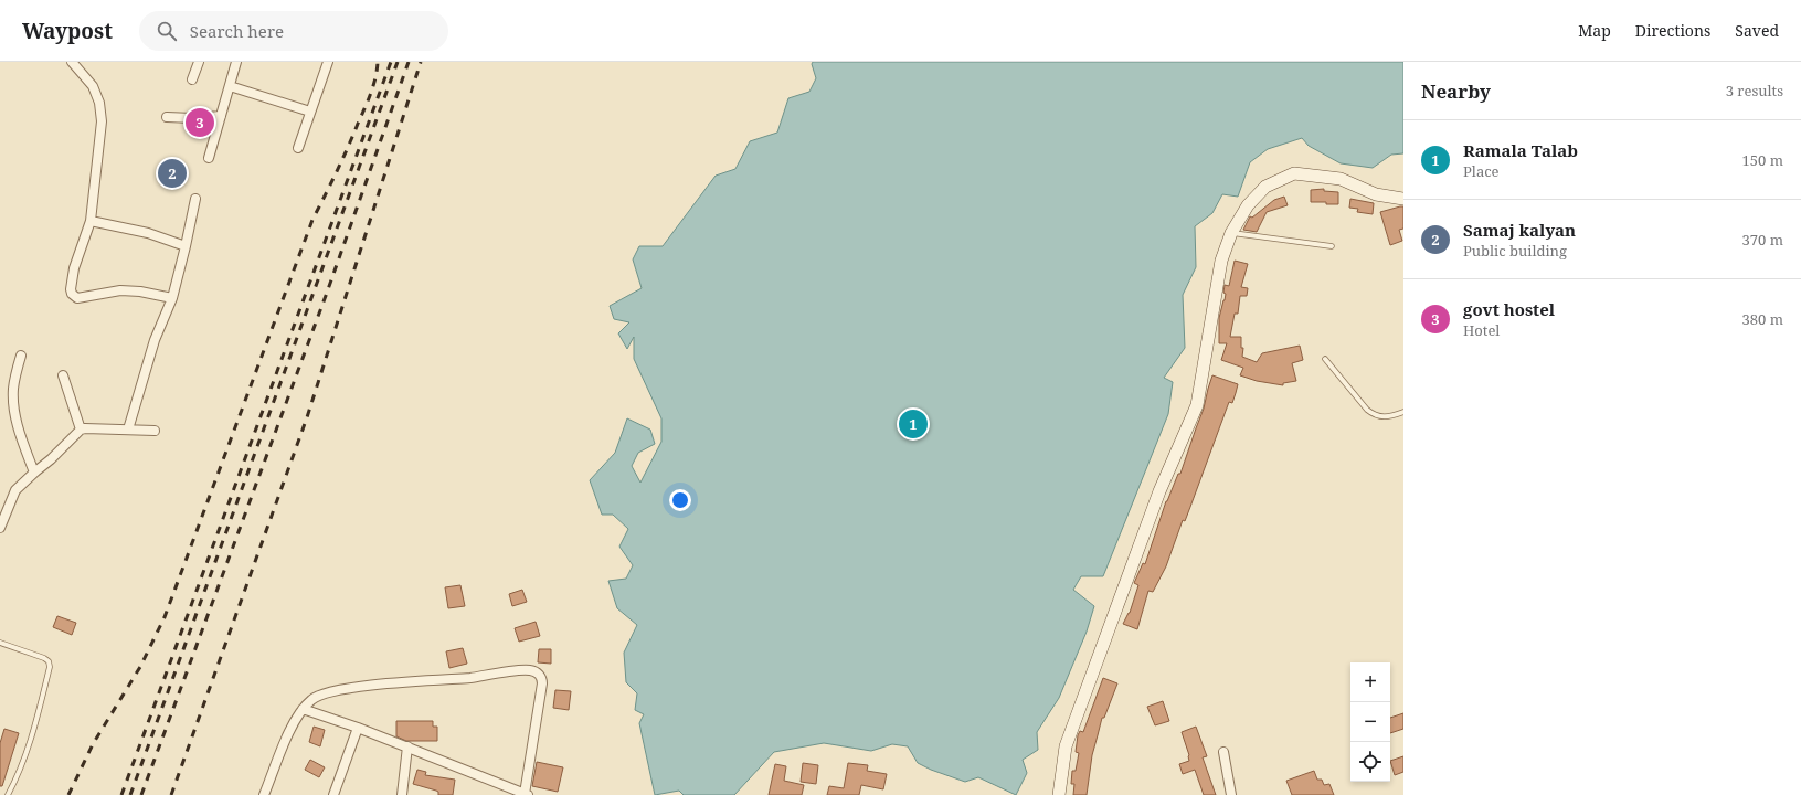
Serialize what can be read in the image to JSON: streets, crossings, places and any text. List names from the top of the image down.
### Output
{
  "page": {
    "header": "Waypost",
    "search": "Search here",
    "nav": ["Map", "Directions", "Saved"],
    "heading": ["Nearby", "3 results"],
    "pins": ["3", "2", "1"],
    "list": [
      {
        "mark": "1",
        "name": "Ramala Talab",
        "note": "Place",
        "value": "150 m"
      },
      {
        "mark": "2",
        "name": "Samaj kalyan",
        "note": "Public building",
        "value": "370 m"
      },
      {
        "mark": "3",
        "name": "govt hostel",
        "note": "Hotel",
        "value": "380 m"
      }
    ],
    "map_buttons": ["+", "−"]
  }
}
